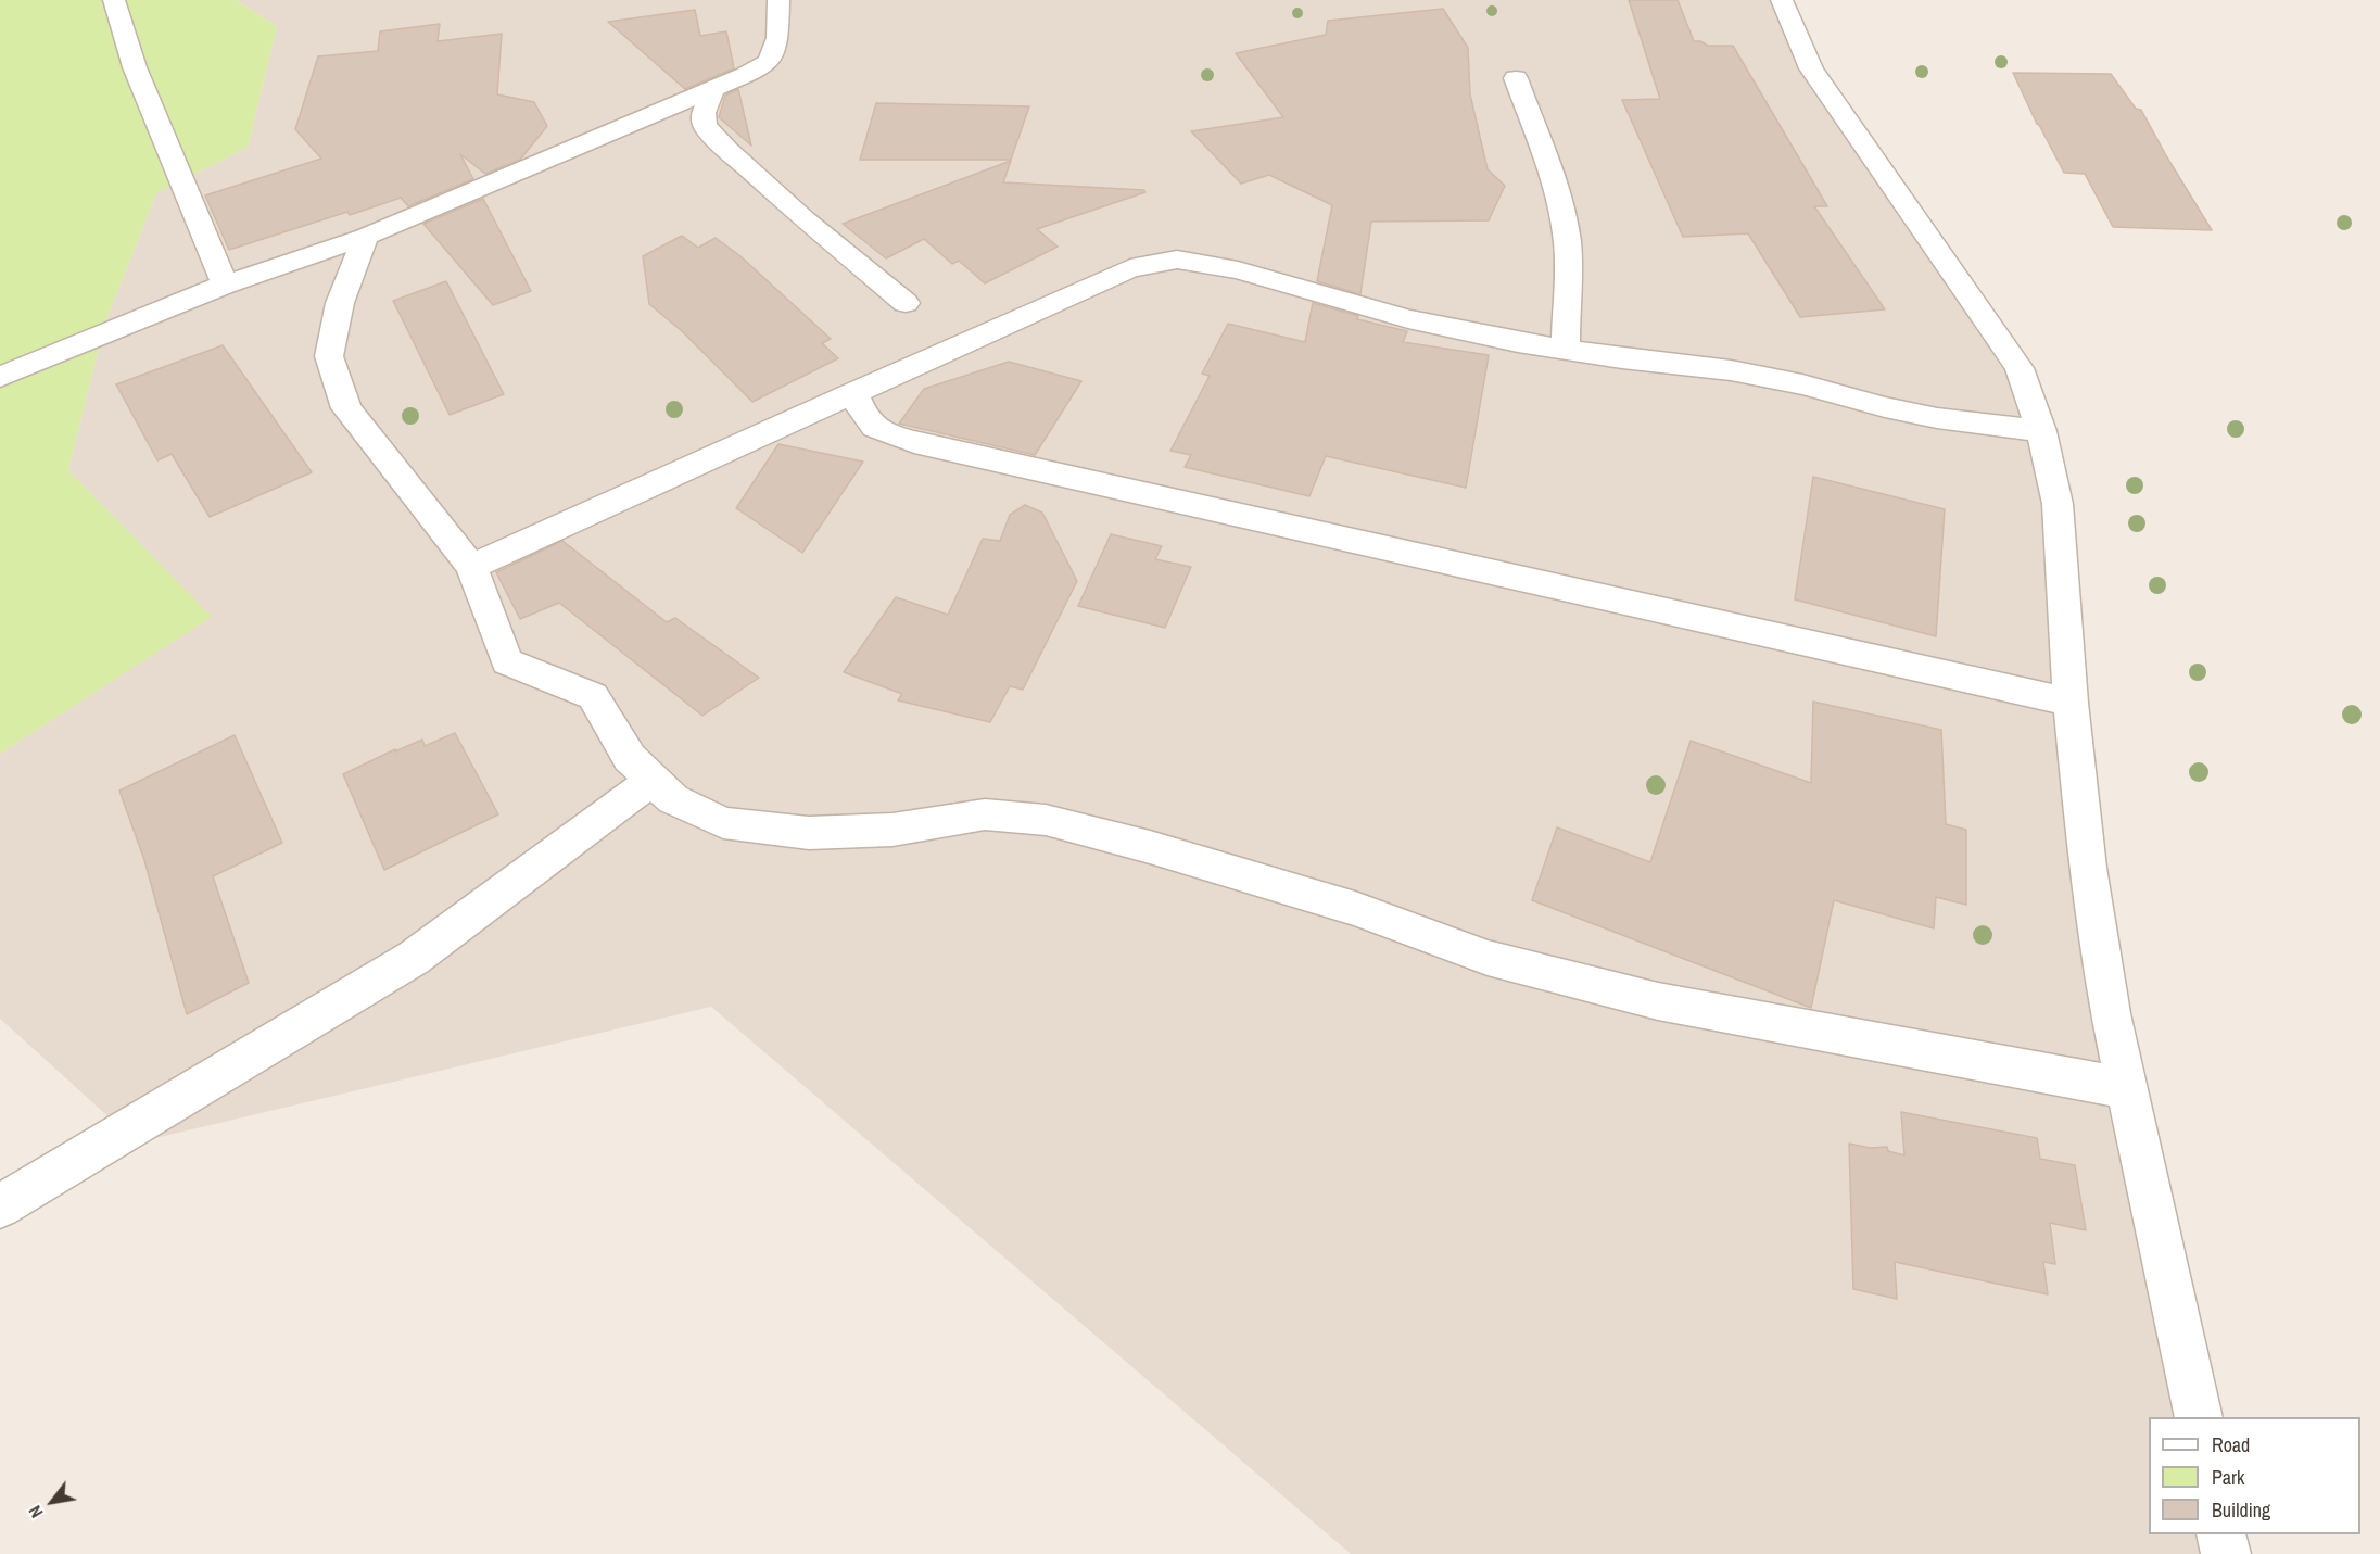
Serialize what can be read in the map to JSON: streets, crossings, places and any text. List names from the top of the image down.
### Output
{
  "legend": ["Road", "Park", "Building"],
  "north": "bottom left"
}
